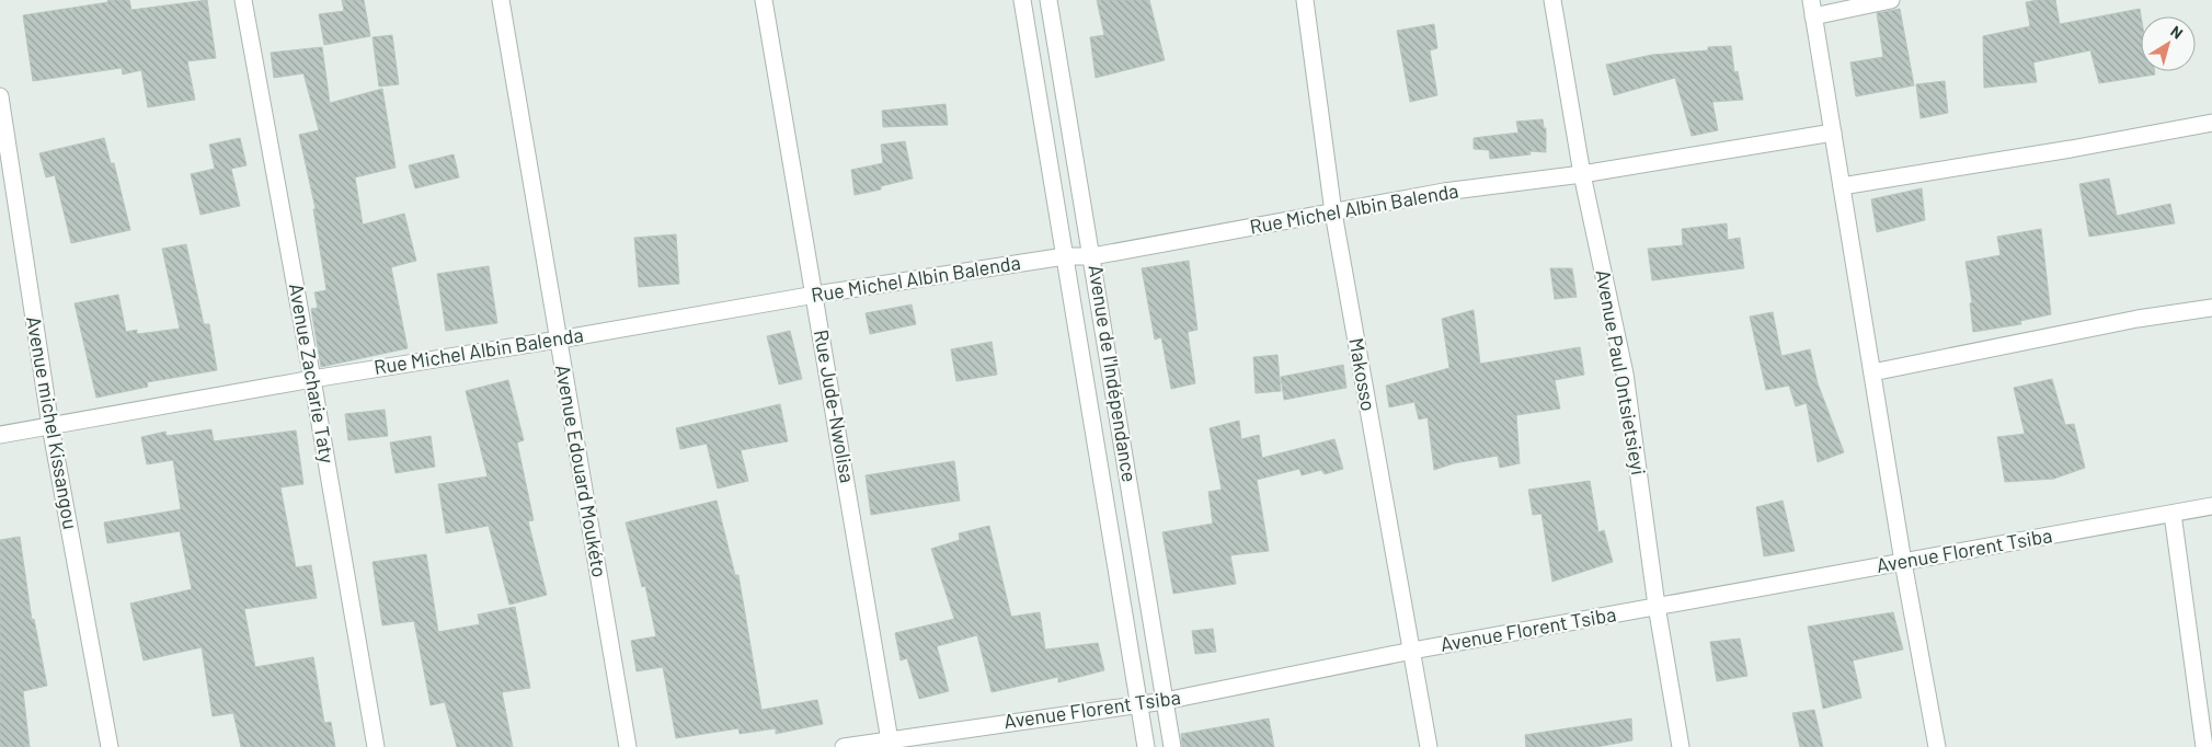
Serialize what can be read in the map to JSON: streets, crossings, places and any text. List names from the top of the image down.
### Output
{
  "streets": {
    "street": [
      "Rue Michel Albin Balenda",
      "Avenue Paul Ontsietsieyi",
      "Avenue Zacharie Taty",
      "Avenue de l'Indépendance",
      "Makosso",
      "Rue Jude-Nwolisa",
      "Avenue michel Kissangou",
      "Avenue Edouard Moukéto",
      "Avenue Florent Tsiba"
    ]
  },
  "crossings": [
    ["Rue Michel Albin Balenda", "Avenue Paul Ontsietsieyi"],
    ["Rue Michel Albin Balenda", "Avenue Zacharie Taty"],
    ["Rue Michel Albin Balenda", "Avenue de l'Indépendance"],
    ["Rue Michel Albin Balenda", "Makosso"],
    ["Rue Michel Albin Balenda", "Rue Jude-Nwolisa"],
    ["Rue Michel Albin Balenda", "Avenue michel Kissangou"],
    ["Rue Michel Albin Balenda", "Avenue Edouard Moukéto"],
    ["Avenue Paul Ontsietsieyi", "Avenue Florent Tsiba"],
    ["Avenue de l'Indépendance", "Avenue Florent Tsiba"],
    ["Makosso", "Avenue Florent Tsiba"],
    ["Rue Jude-Nwolisa", "Avenue Florent Tsiba"]
  ],
  "north": "top right"
}
